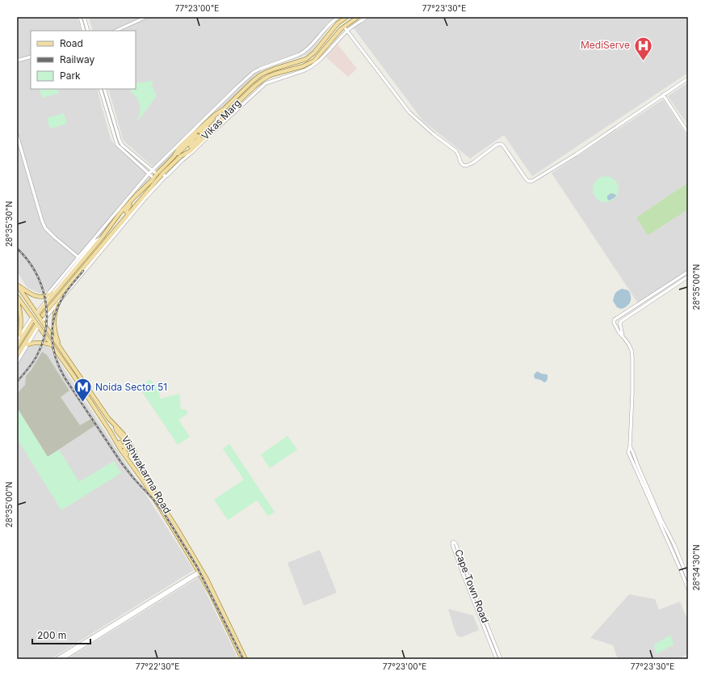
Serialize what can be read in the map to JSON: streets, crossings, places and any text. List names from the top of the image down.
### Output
{
  "streets": {
    "main road": ["Vikas Marg", "Vishwakarma Road"],
    "street": ["Cape Town Road"]
  },
  "crossings": [
    ["Vikas Marg", "Vishwakarma Road"]
  ],
  "places": {
    "hospital": ["MediServe"],
    "metro station": ["Noida Sector 51"]
  },
  "legend": ["Road", "Railway", "Park"],
  "scale_bar": "200 m",
  "coordinates": [
    "77°23'00\"E",
    "77°23'30\"E",
    "28°35'30\"N",
    "28°35'00\"N",
    "28°34'30\"N",
    "77°22'30\"E"
  ]
}
